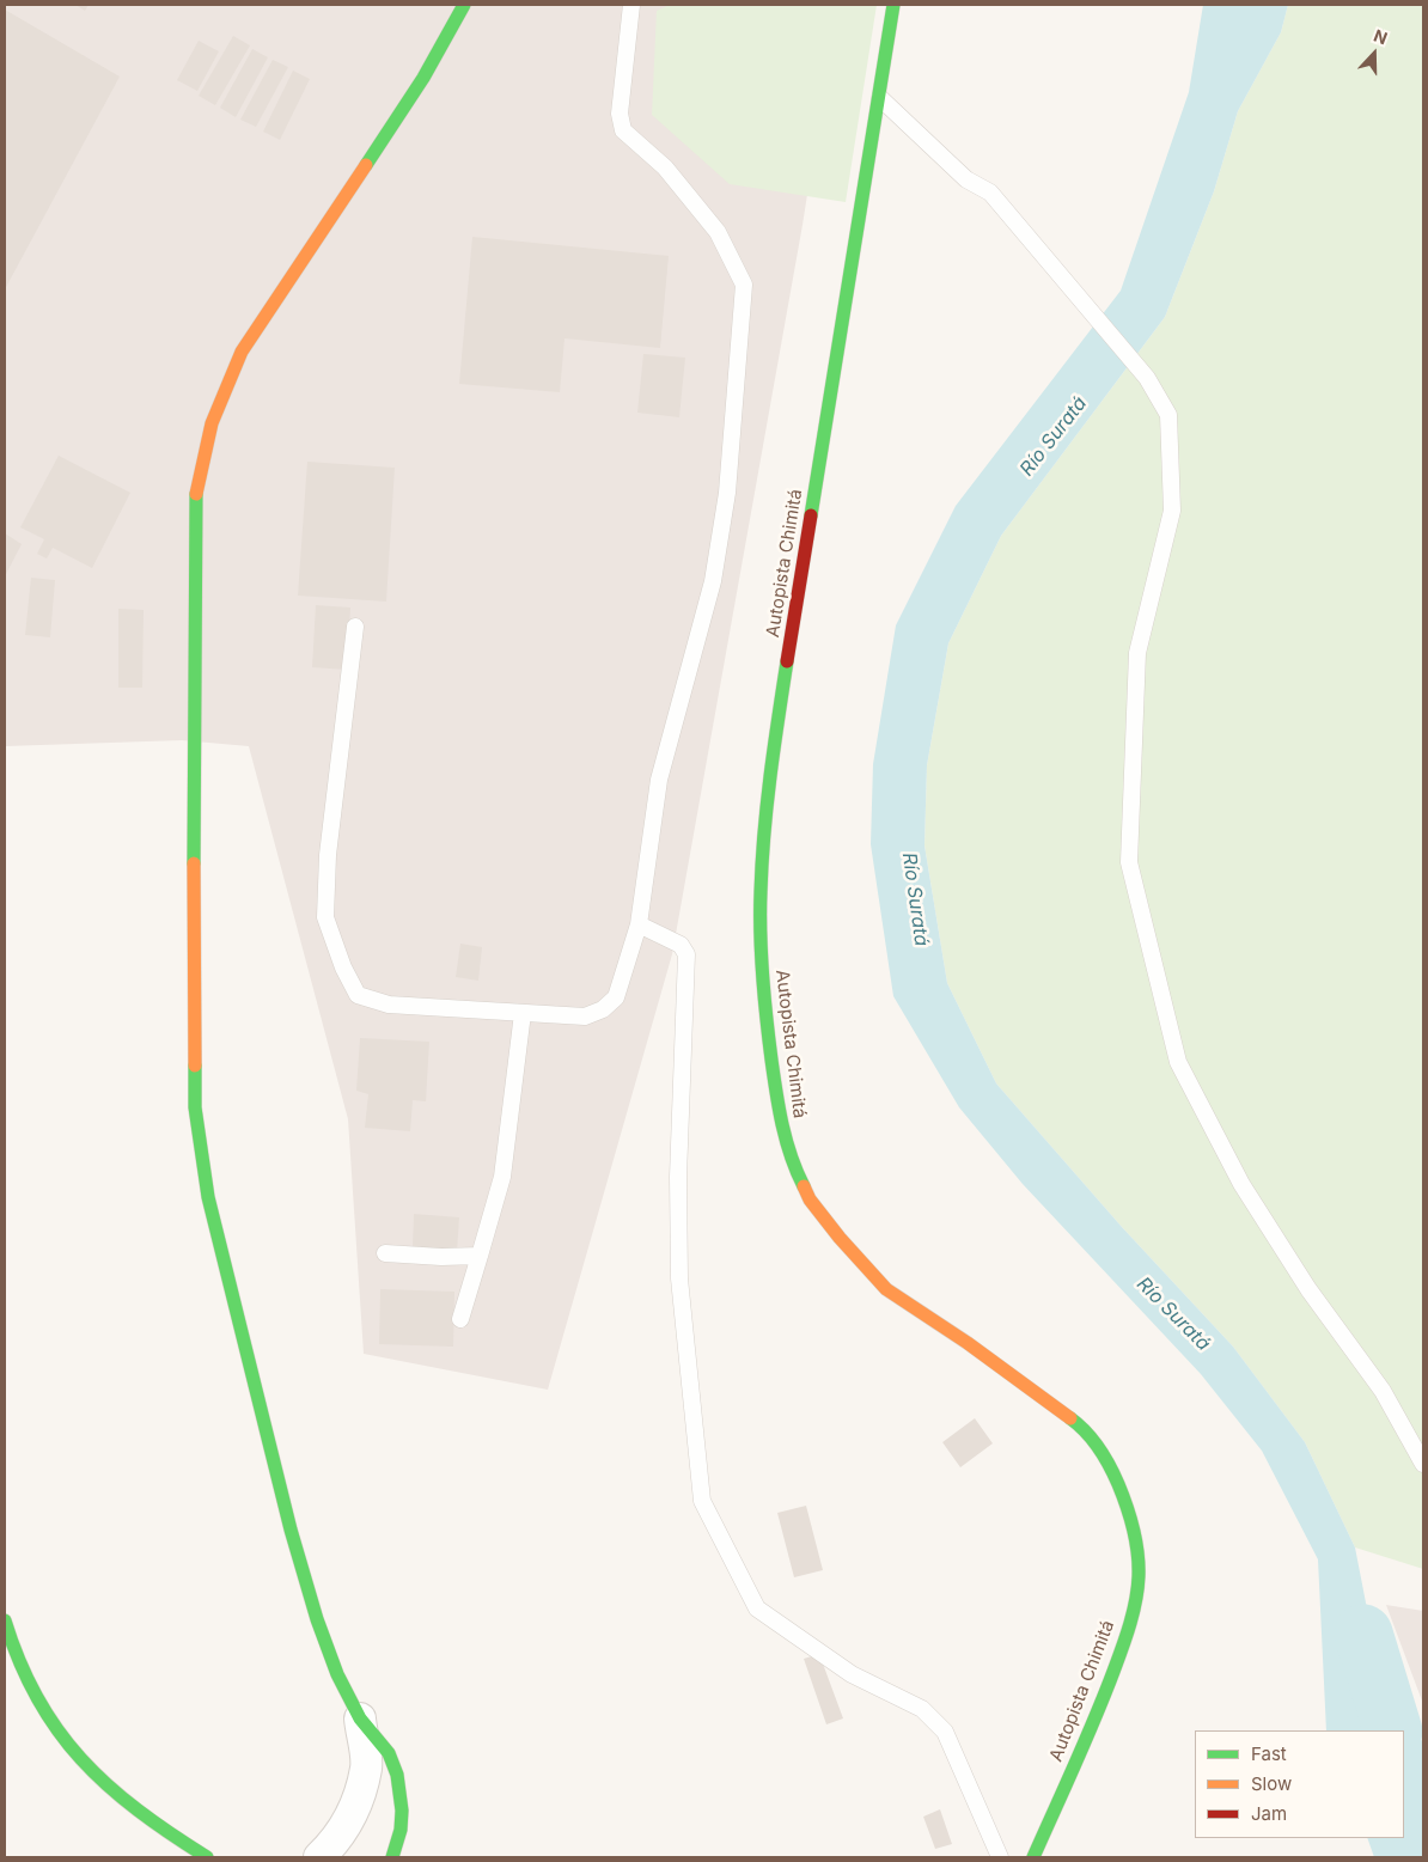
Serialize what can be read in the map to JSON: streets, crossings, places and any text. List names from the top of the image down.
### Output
{
  "streets": {
    "main road": ["Autopista Chimitá"]
  },
  "water": ["Río Suratá"],
  "legend": ["Fast", "Slow", "Jam"],
  "north": "top"
}
